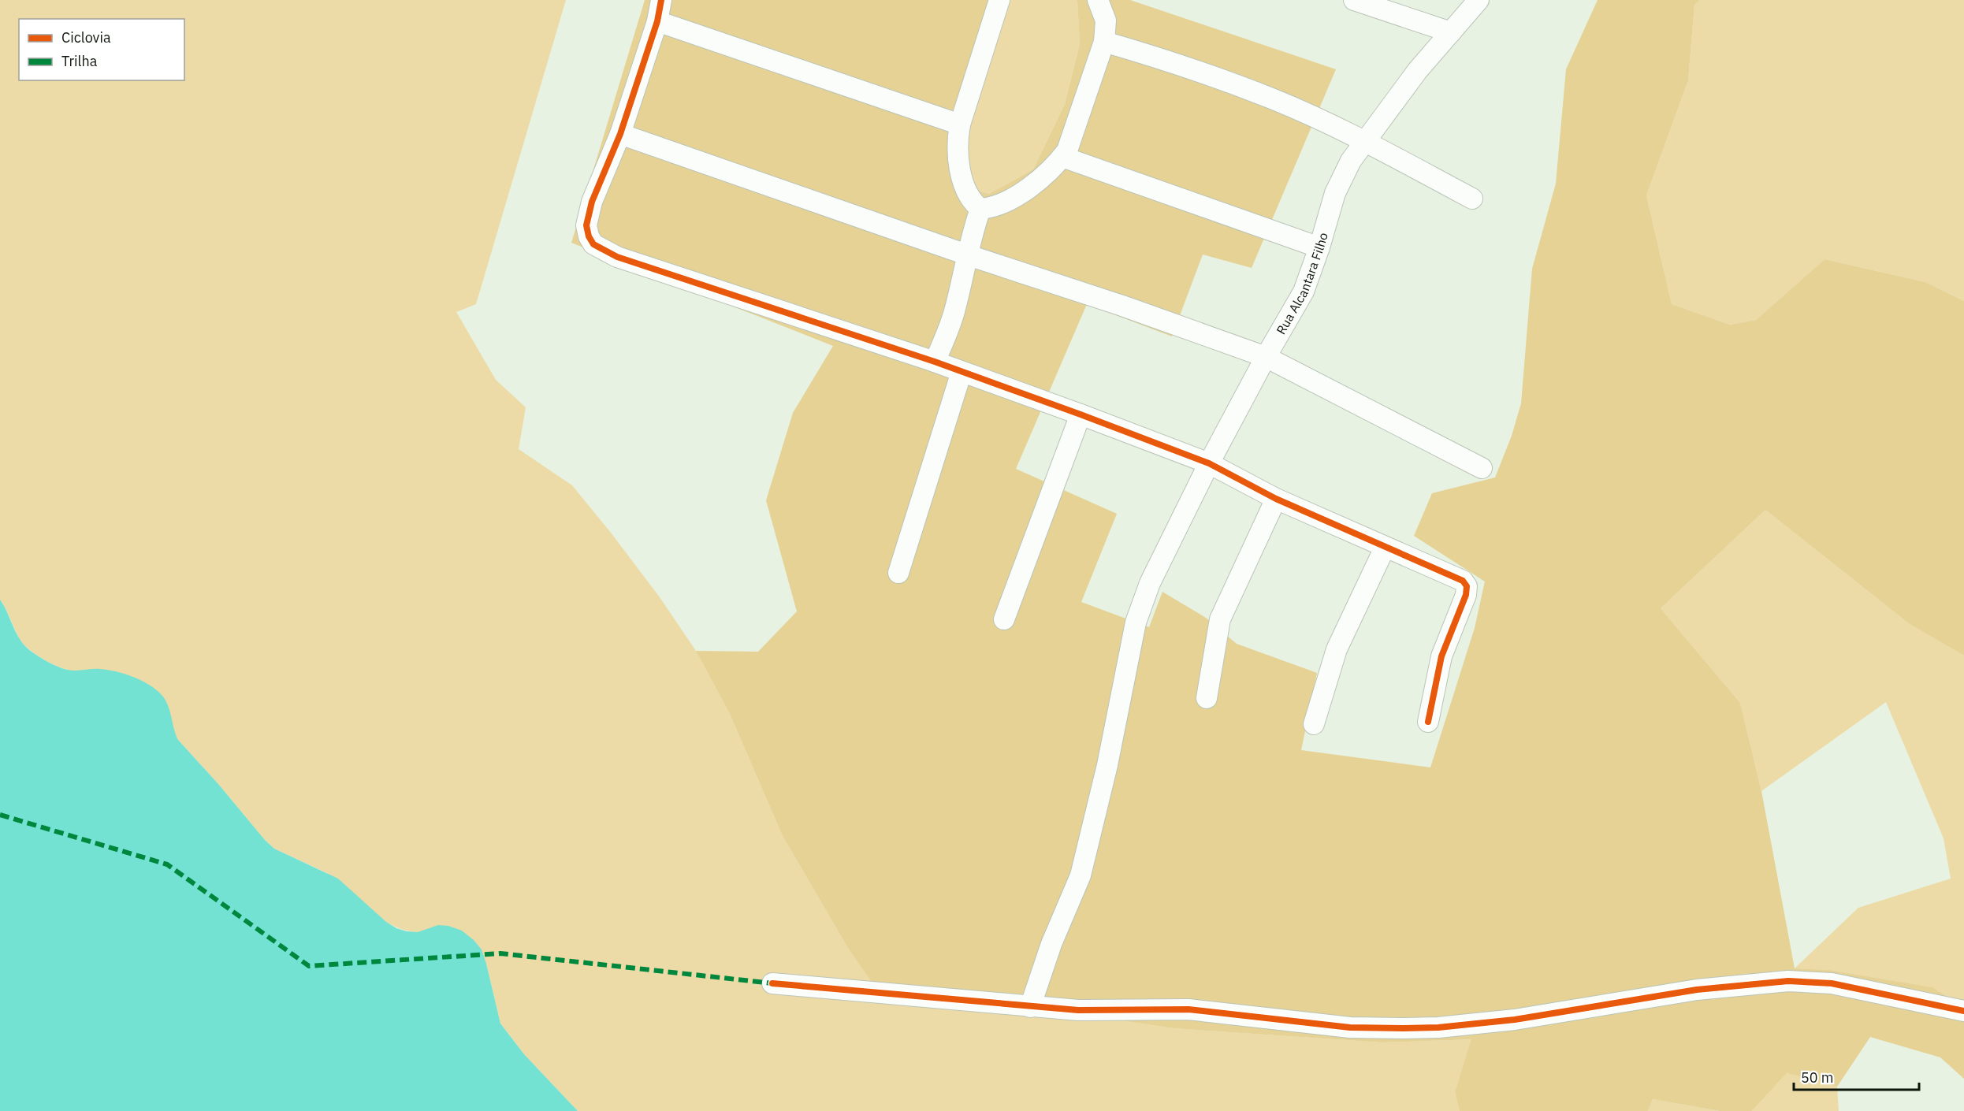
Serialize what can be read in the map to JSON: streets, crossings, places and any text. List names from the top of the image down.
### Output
{
  "streets": {
    "street": ["Rua Alcantara Filho"]
  },
  "legend": ["Ciclovia", "Trilha"],
  "scale_bar": "50 m"
}
